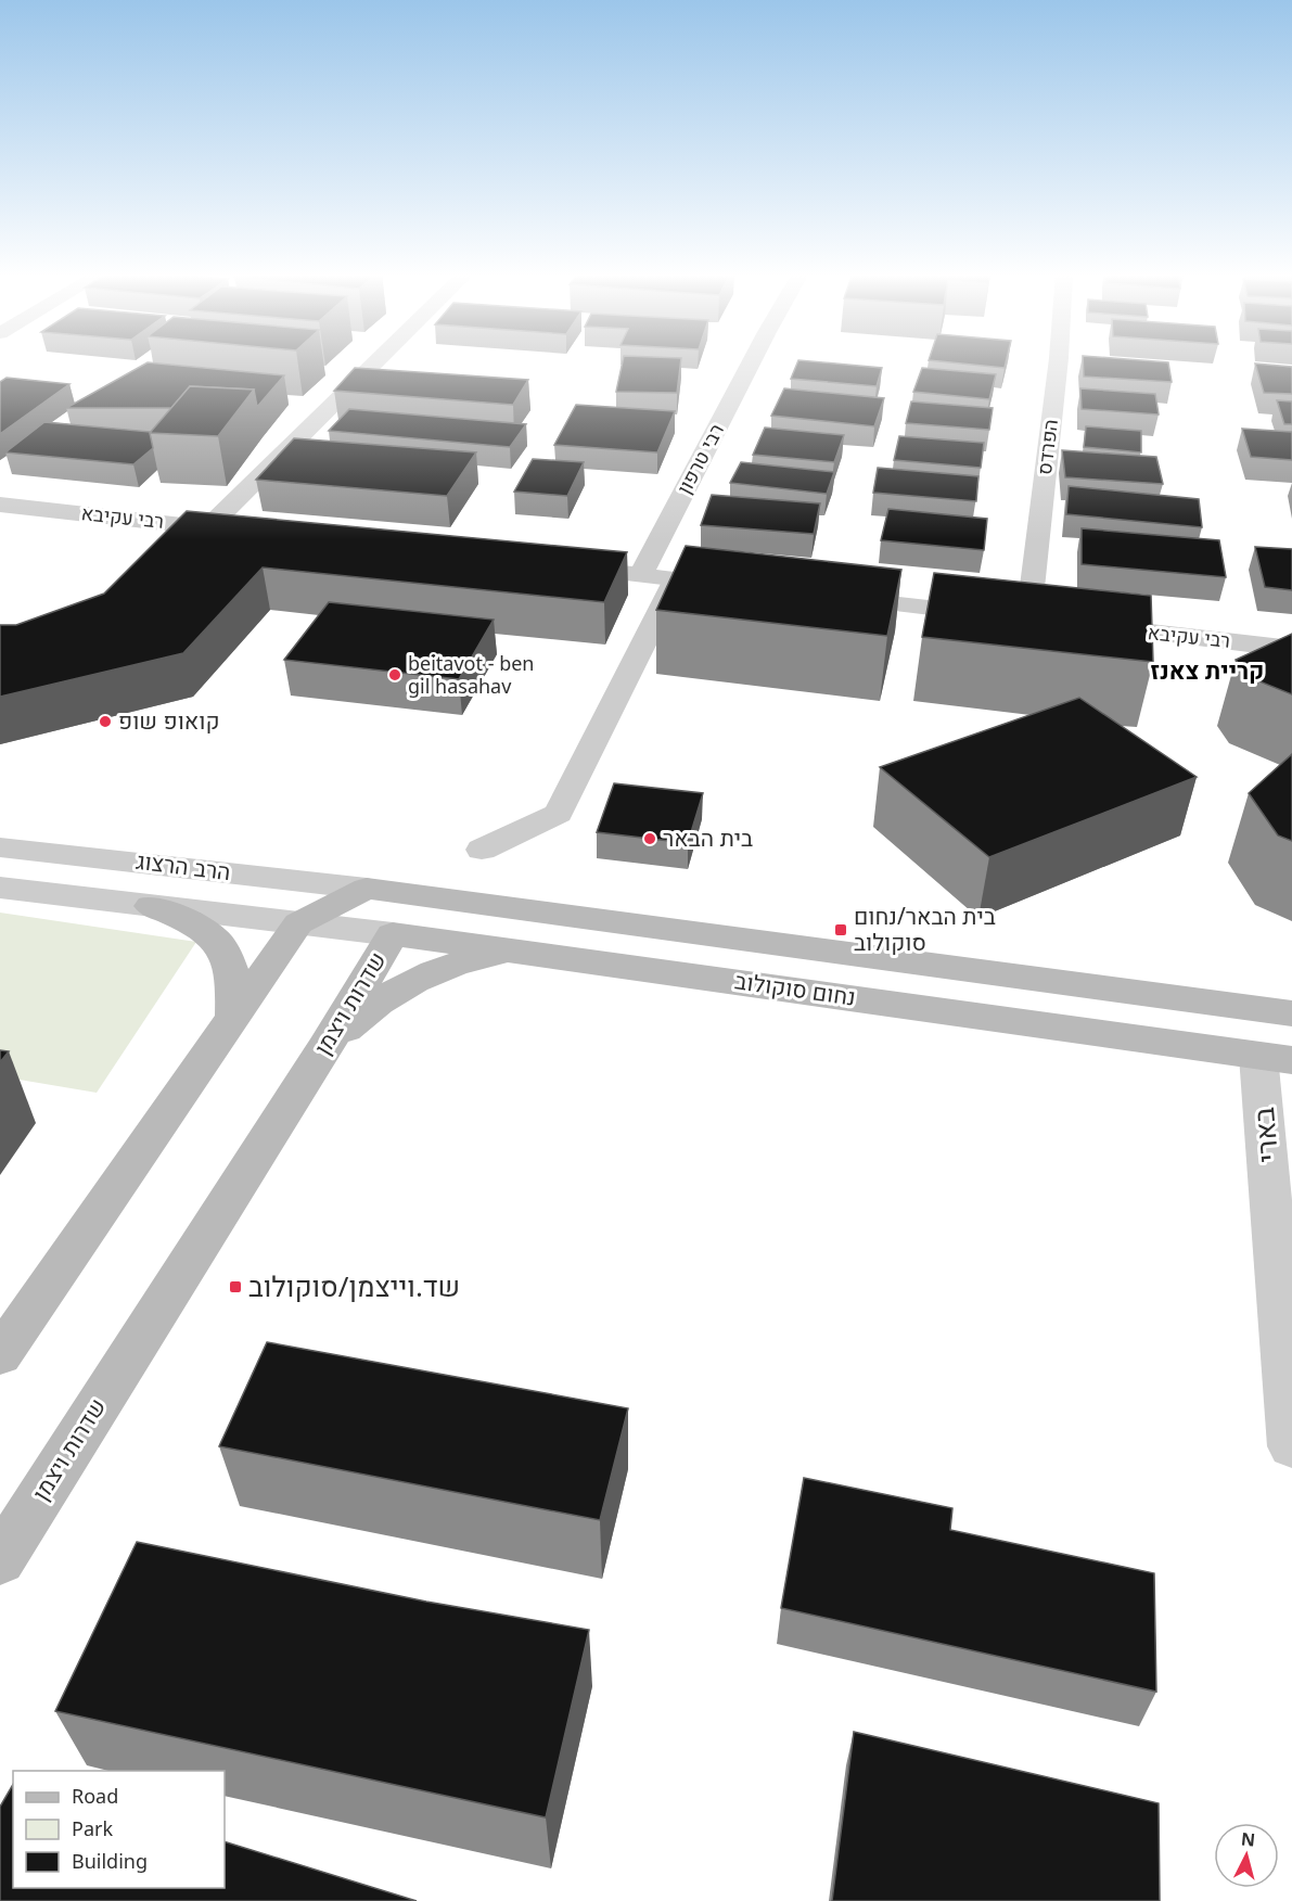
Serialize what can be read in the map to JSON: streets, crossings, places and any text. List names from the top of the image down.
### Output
{
  "streets": {
    "main road": ["נחום סוקולוב", "שדרות ויצמן"],
    "street": [
      "הפרדס",
      "רבי טרפון",
      "רבי עקיבא",
      "הרב הרצוג",
      "בארי"
    ]
  },
  "crossings": [
    ["הפרדס", "רבי עקיבא"],
    ["הרב הרצוג", "נחום סוקולוב"],
    ["הרב הרצוג", "שדרות ויצמן"],
    ["נחום סוקולוב", "שדרות ויצמן"],
    ["נחום סוקולוב", "בארי"]
  ],
  "districts": ["קריית צאנז"],
  "places": {
    "other": ["beitavot - ben gil hasahav", "קואופ שופ", "בית הבאר"],
    "transit": ["בית הבאר/נחום סוקולוב", "שד.וייצמן/סוקולוב"]
  },
  "legend": ["Road", "Park", "Building"],
  "north": "top"
}
